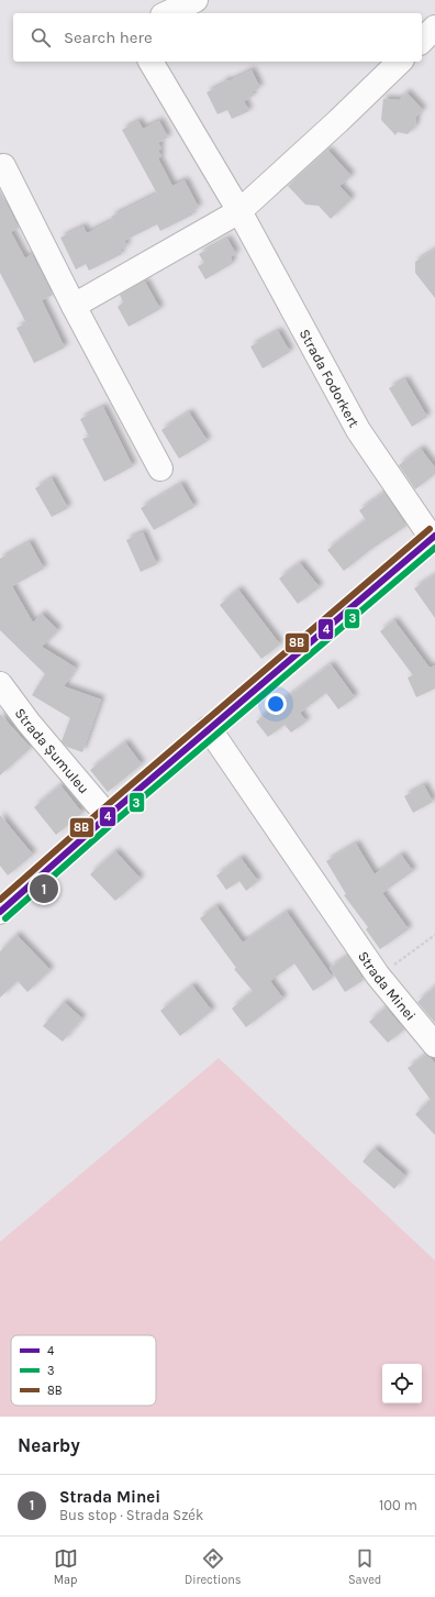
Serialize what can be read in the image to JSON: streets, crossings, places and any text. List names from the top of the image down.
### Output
{
  "streets": {
    "street": ["Strada Fodorkert", "Strada Șumuleu", "Strada Minei"]
  },
  "lines": ["transit line 8B", "transit line 4", "transit line 3"],
  "legend": ["4", "3", "8B"],
  "page": {
    "search": "Search here",
    "pins": "1",
    "heading": "Nearby",
    "list": [
      {
        "mark": "1",
        "name": "Strada Minei",
        "note": "Bus stop · Strada Szék",
        "value": "100 m"
      }
    ],
    "nav": ["Map", "Directions", "Saved"]
  }
}
